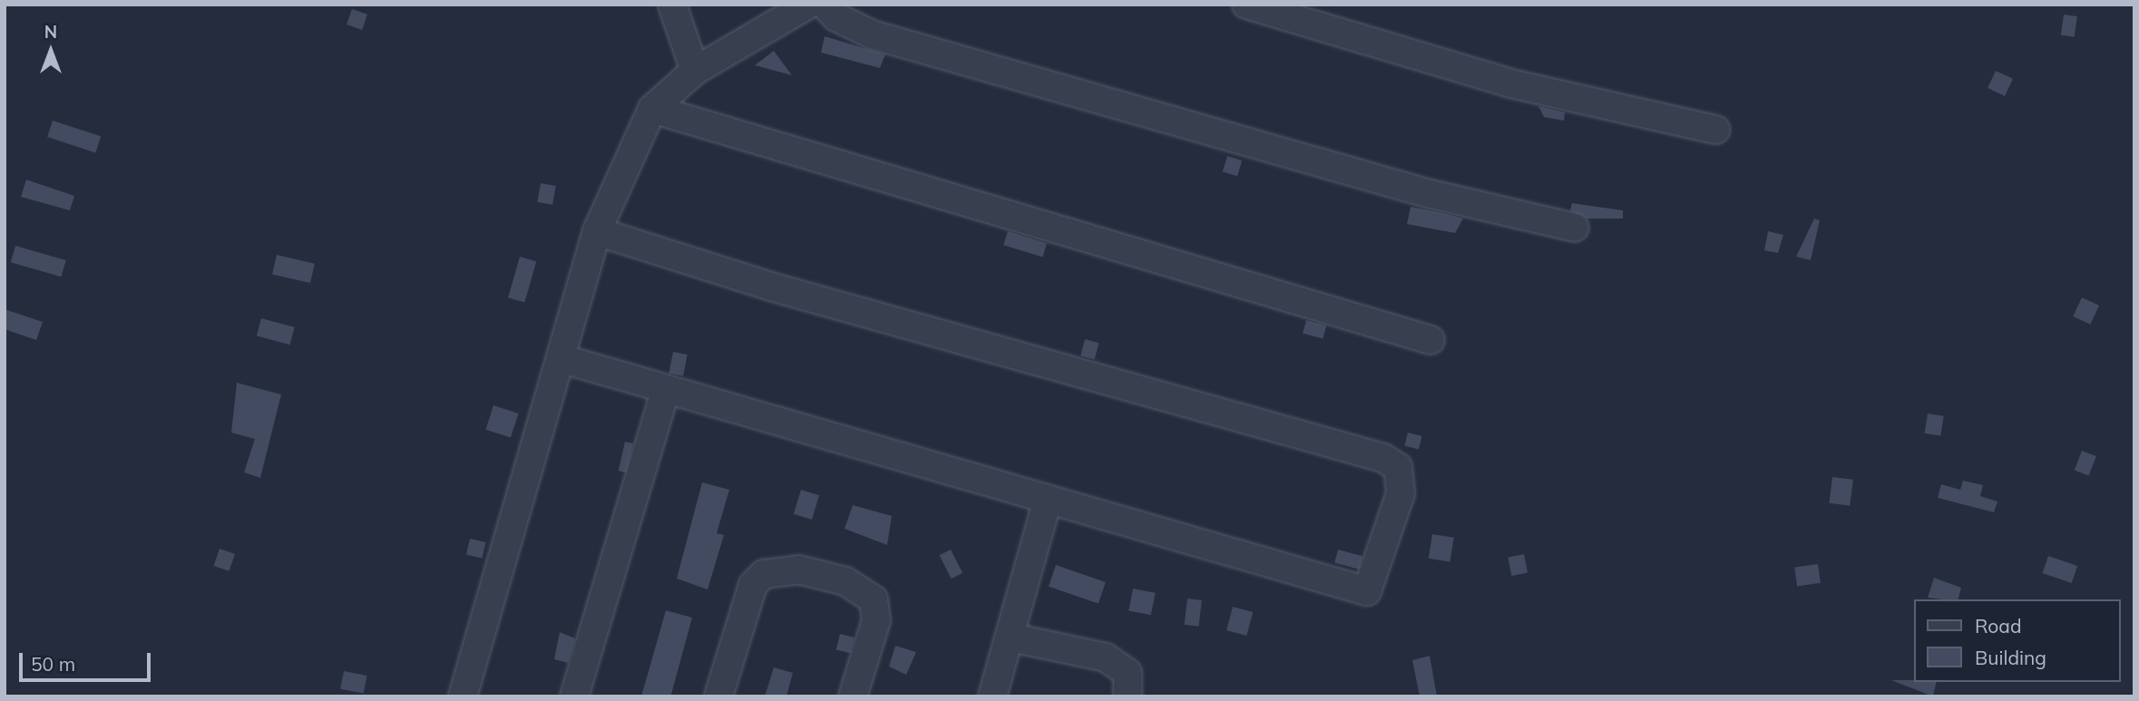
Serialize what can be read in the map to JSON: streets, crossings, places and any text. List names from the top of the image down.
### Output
{
  "legend": ["Road", "Building"],
  "scale_bar": "50 m",
  "north": "top"
}
